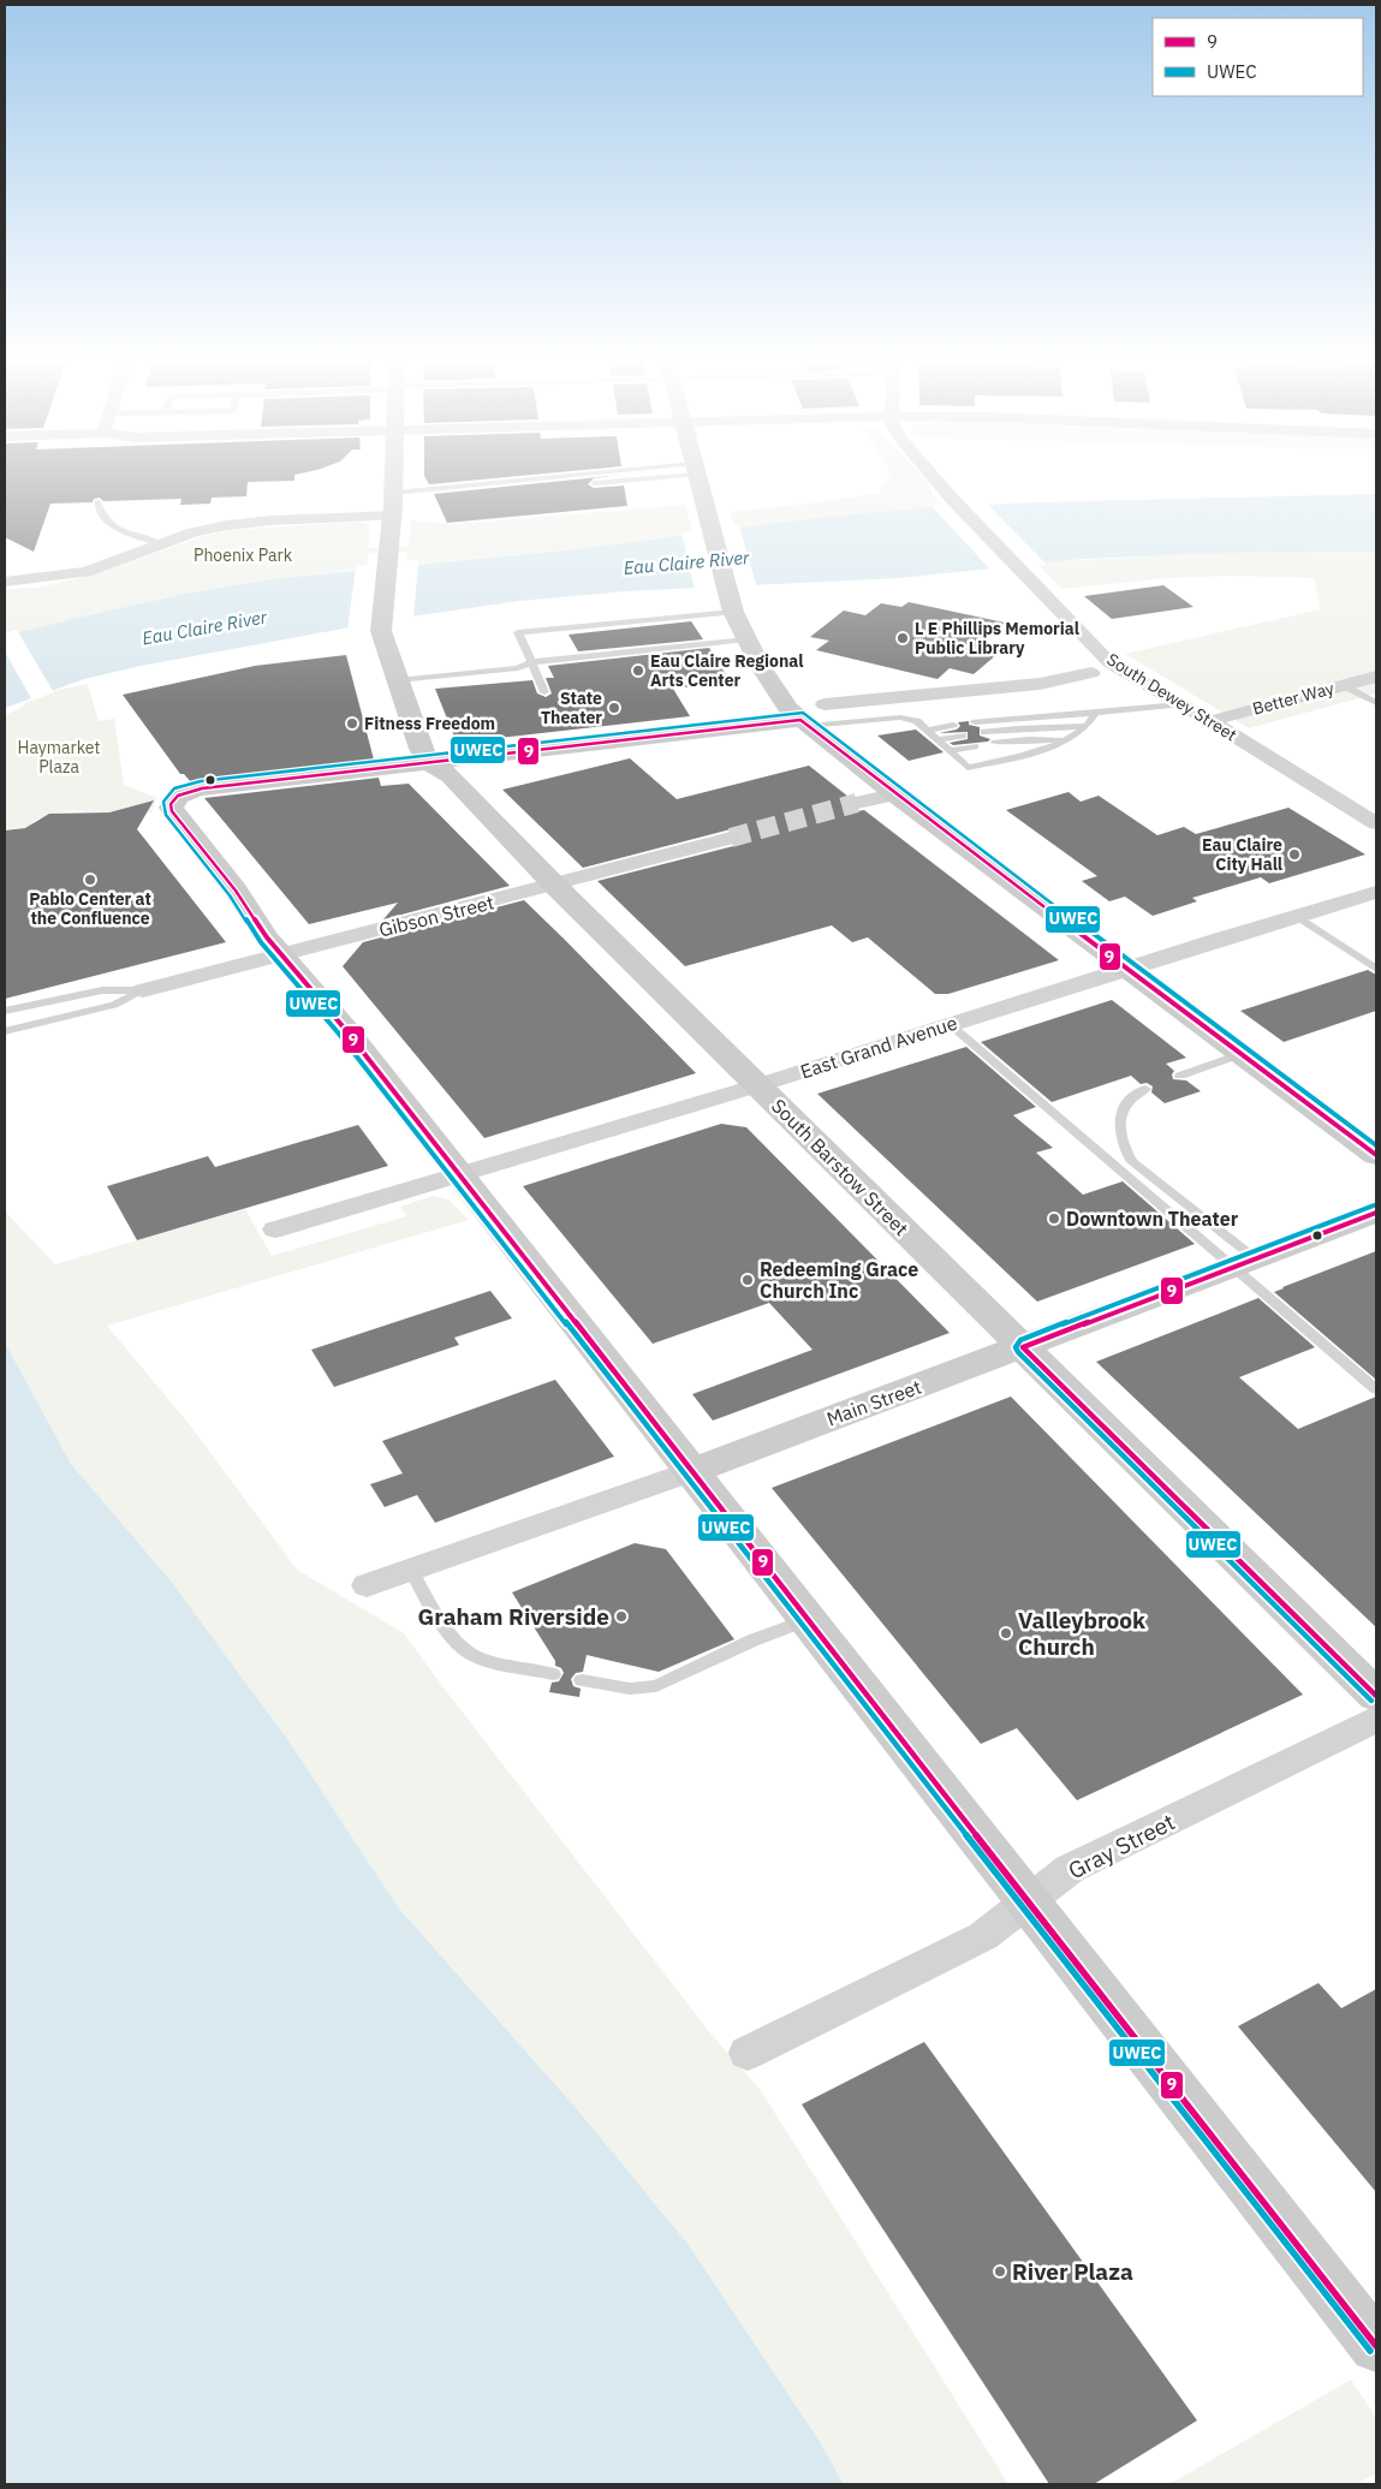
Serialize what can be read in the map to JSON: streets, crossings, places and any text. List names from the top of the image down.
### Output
{
  "streets": {
    "street": [
      "South Dewey Street",
      "Better Way",
      "Gibson Street",
      "East Grand Avenue",
      "South Barstow Street",
      "Main Street",
      "Gray Street"
    ]
  },
  "crossings": [
    ["South Dewey Street", "Better Way"],
    ["Gibson Street", "South Barstow Street"],
    ["East Grand Avenue", "South Barstow Street"],
    ["South Barstow Street", "Main Street"]
  ],
  "water": ["Eau Claire River"],
  "parks": ["Phoenix Park", "Haymarket Plaza"],
  "places": [
    "L E Phillips Memorial Public Library",
    "Eau Claire Regional Arts Center",
    "State Theater",
    "Fitness Freedom",
    "Eau Claire City Hall",
    "Pablo Center at the Confluence",
    "Downtown Theater",
    "Redeeming Grace Church Inc",
    "Graham Riverside",
    "Valleybrook Church",
    "River Plaza"
  ],
  "lines": ["transit line UWEC", "transit line 9"],
  "legend": ["9", "UWEC"]
}
